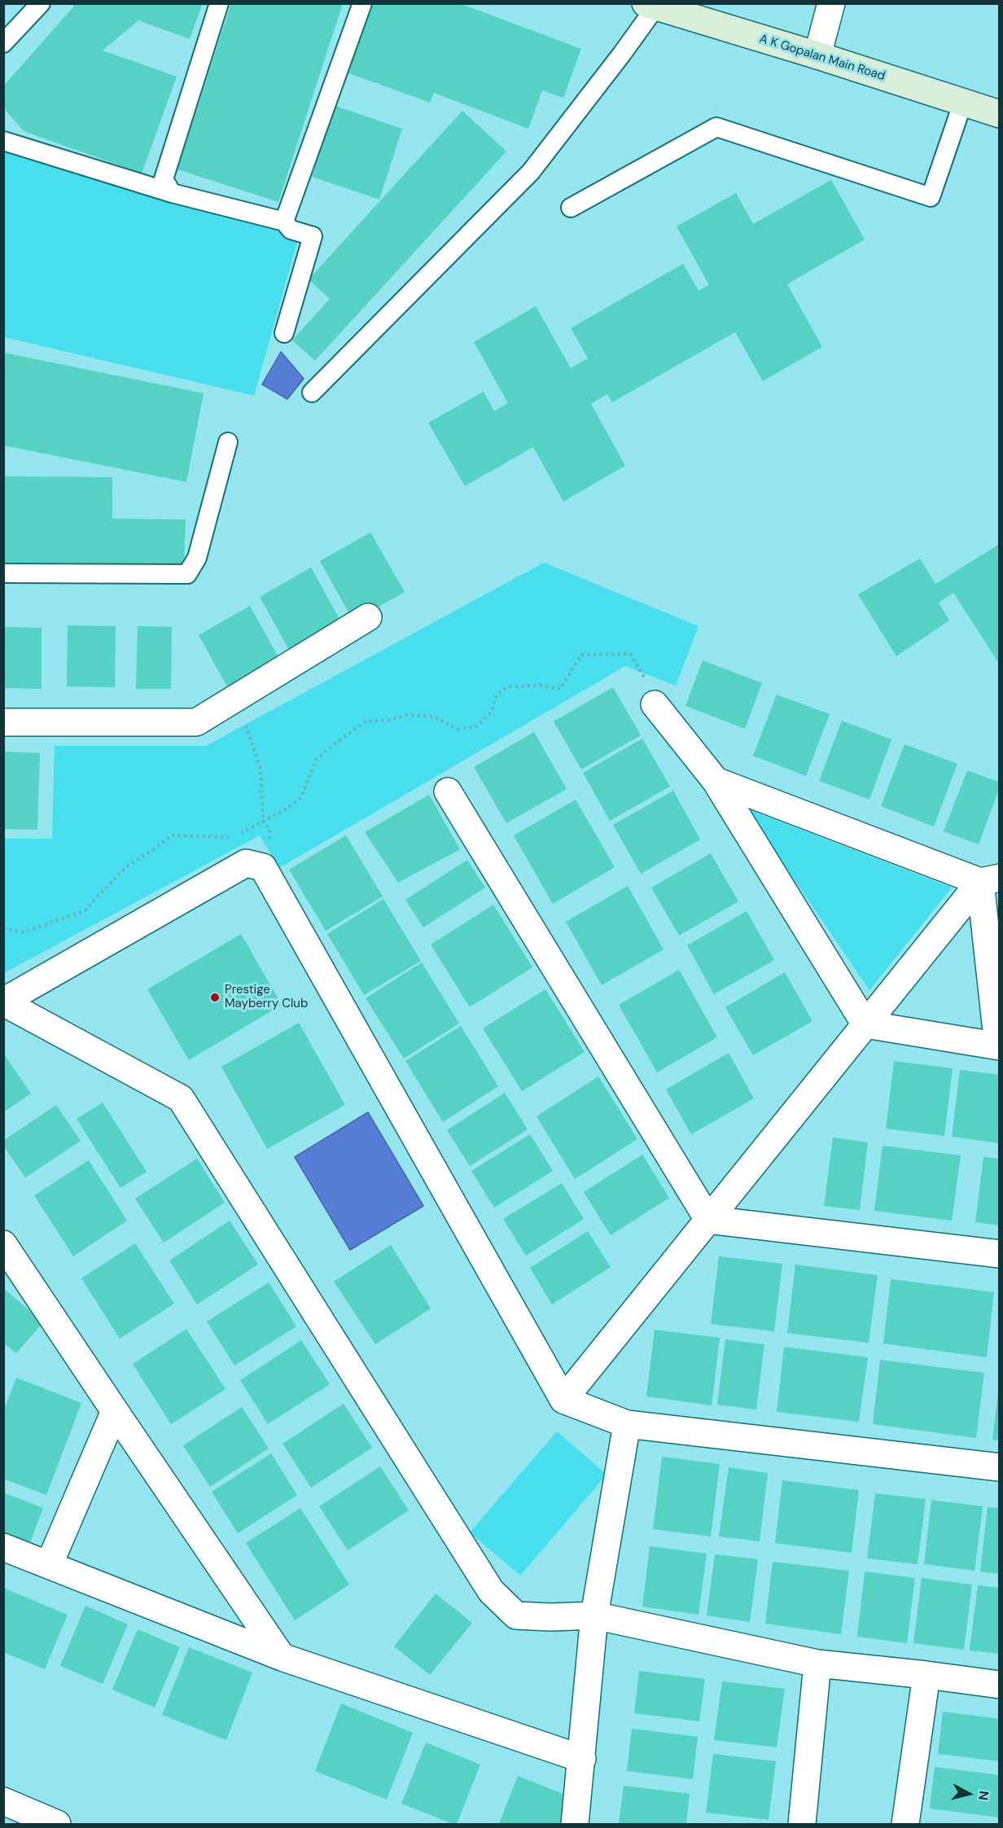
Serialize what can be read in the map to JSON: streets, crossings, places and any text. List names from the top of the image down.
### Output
{
  "streets": {
    "street": ["A K Gopalan Main Road"]
  },
  "places": ["Prestige Mayberry Club"],
  "north": "right"
}
